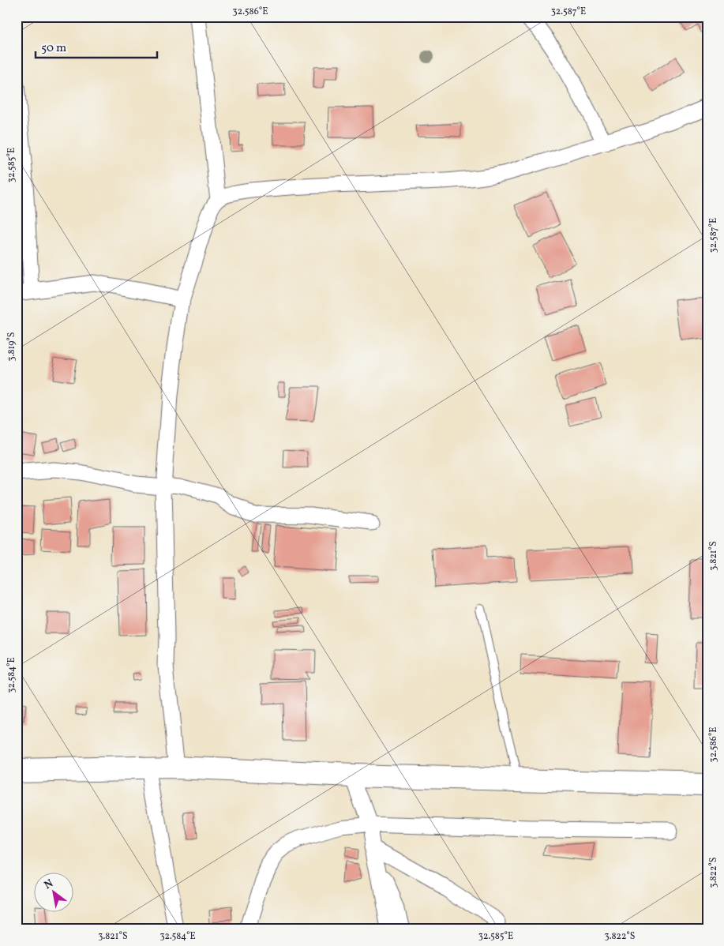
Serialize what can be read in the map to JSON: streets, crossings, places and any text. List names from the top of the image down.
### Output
{
  "scale_bar": "50 m",
  "north": "top left",
  "coordinates": [
    "32.586°E",
    "32.587°E",
    "32.585°E",
    "3.819°S",
    "3.821°S",
    "32.584°E",
    "3.822°S"
  ]
}
